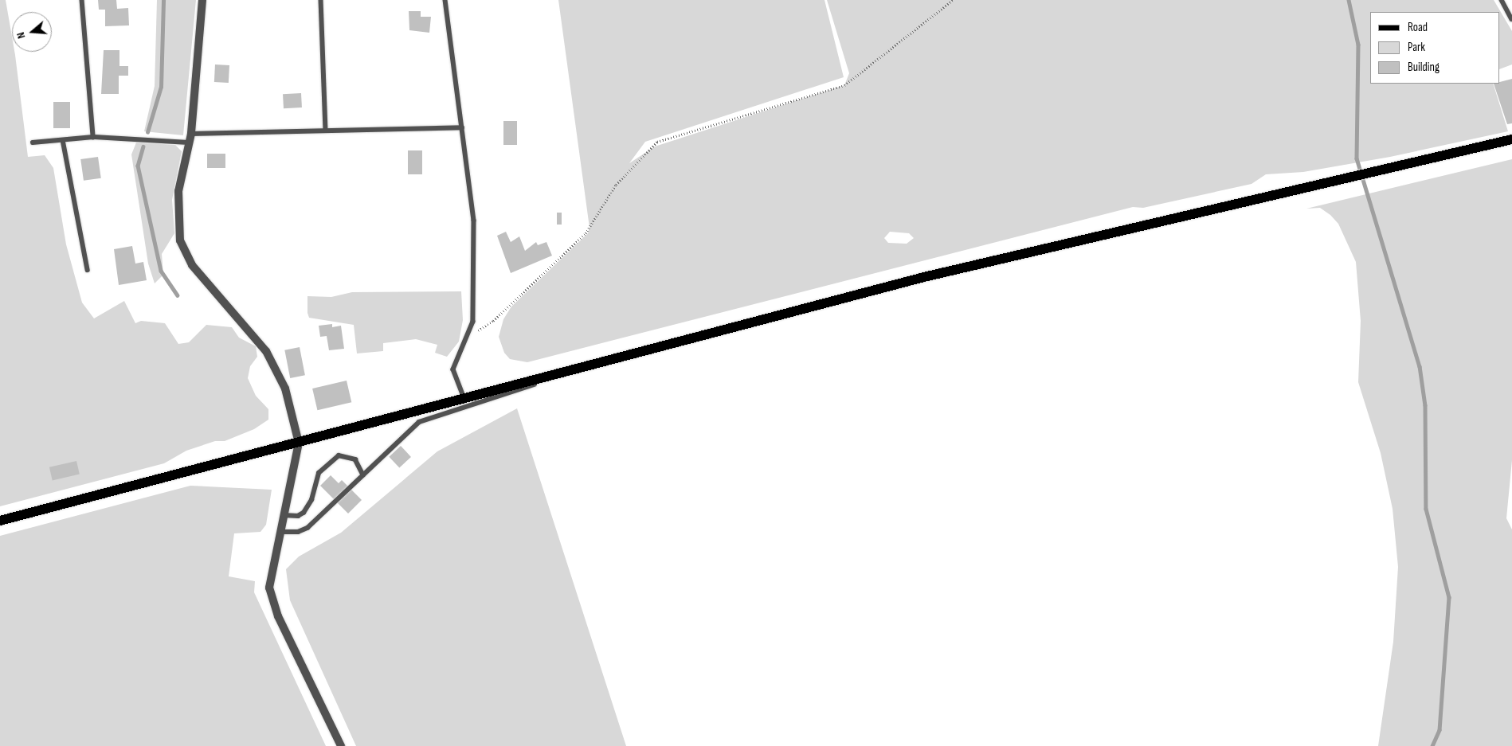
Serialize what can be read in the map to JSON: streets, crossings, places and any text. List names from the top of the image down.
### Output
{
  "legend": ["Road", "Park", "Building"],
  "north": "left"
}
